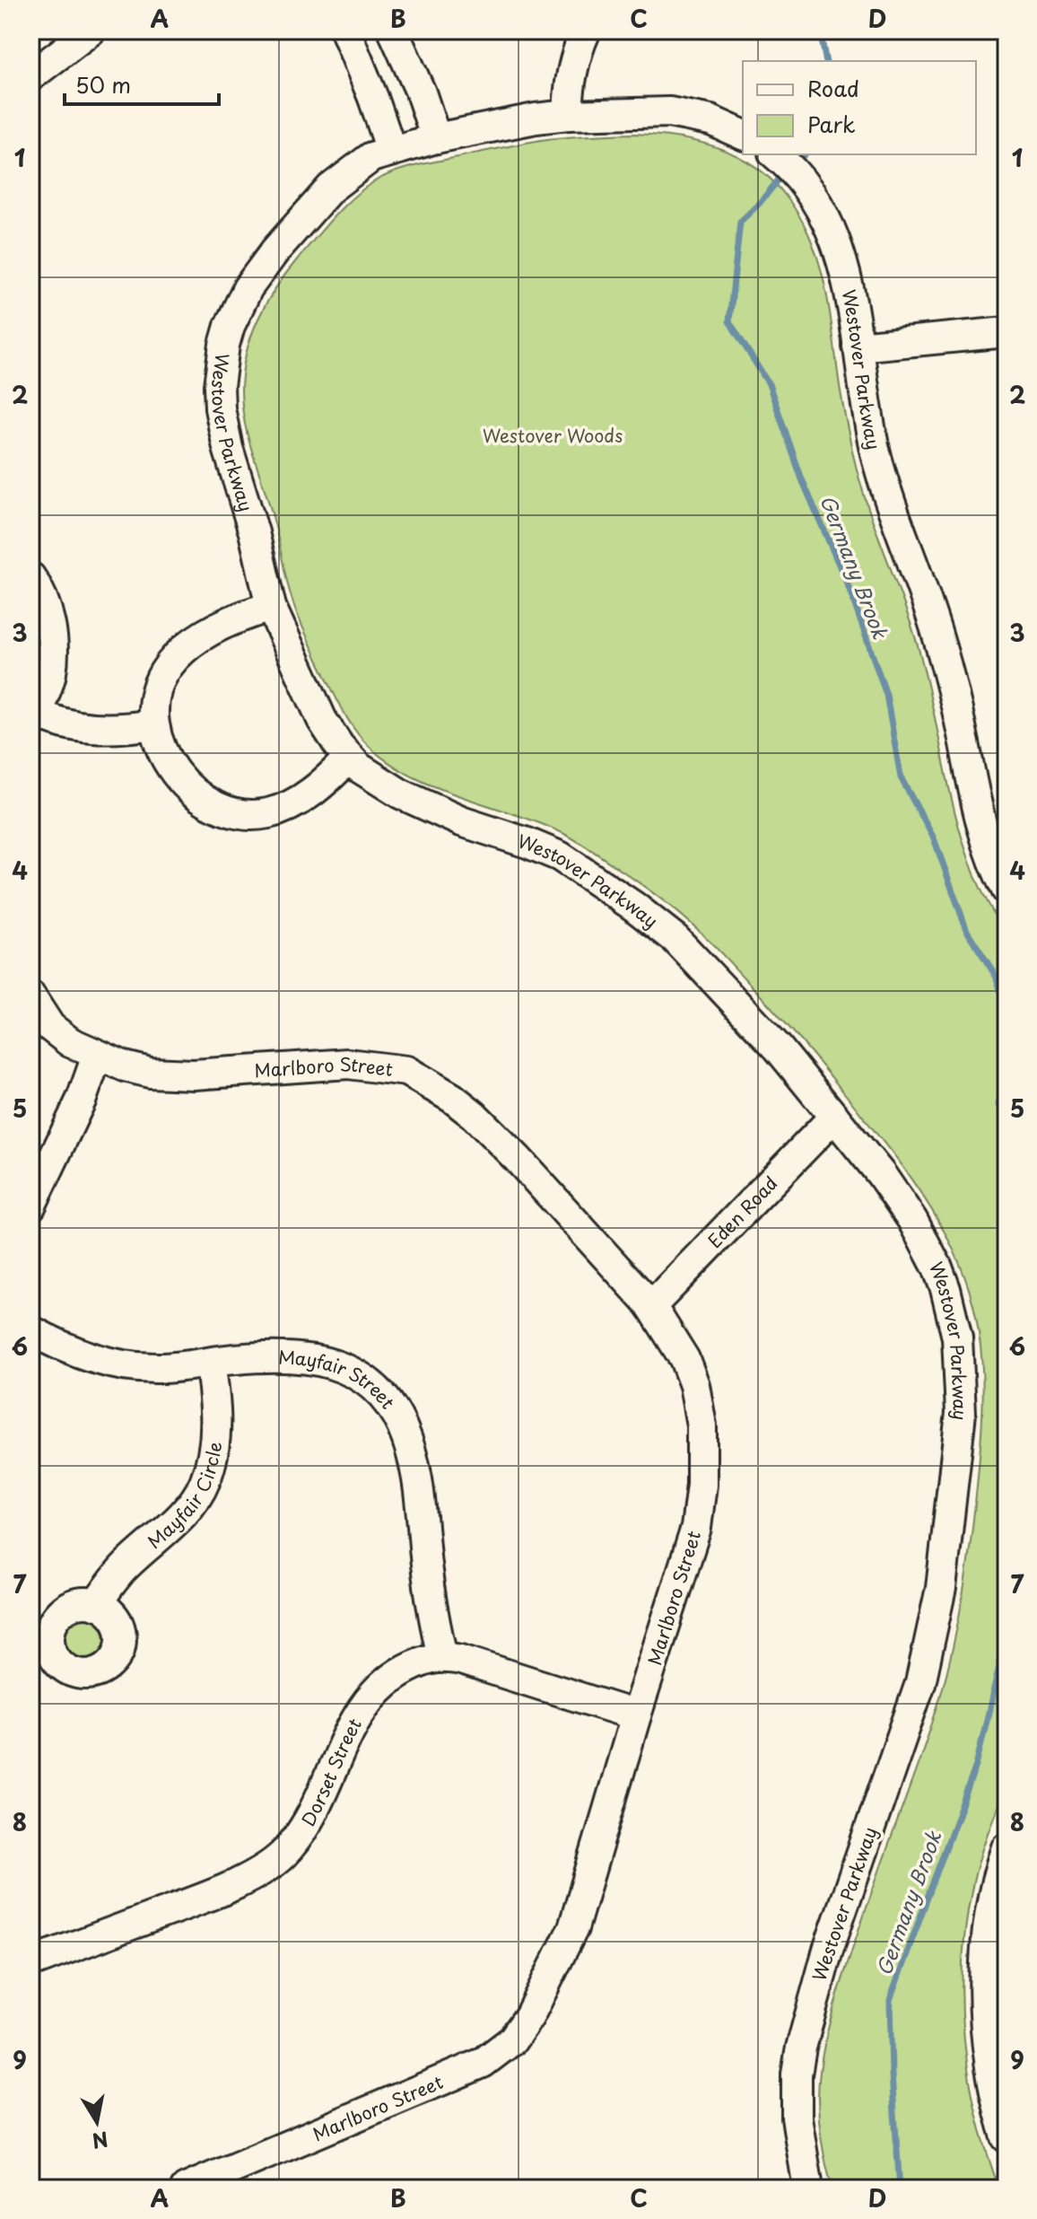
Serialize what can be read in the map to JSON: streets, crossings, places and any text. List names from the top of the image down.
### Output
{
  "streets": {
    "street": [
      "Westover Parkway",
      "Marlboro Street",
      "Eden Road",
      "Mayfair Street",
      "Mayfair Circle",
      "Dorset Street"
    ]
  },
  "crossings": [
    ["Westover Parkway", "Eden Road"],
    ["Marlboro Street", "Eden Road"],
    ["Mayfair Street", "Mayfair Circle"],
    ["Mayfair Street", "Dorset Street"]
  ],
  "water": ["Germany Brook"],
  "parks": ["Westover Woods"],
  "legend": ["Road", "Park"],
  "scale_bar": "50 m",
  "north": "bottom",
  "grid": {
    "columns": [
      "A",
      "B",
      "C",
      "D"
    ],
    "rows": [
      "1",
      "2",
      "3",
      "4",
      "5",
      "6",
      "7",
      "8",
      "9"
    ]
  }
}
